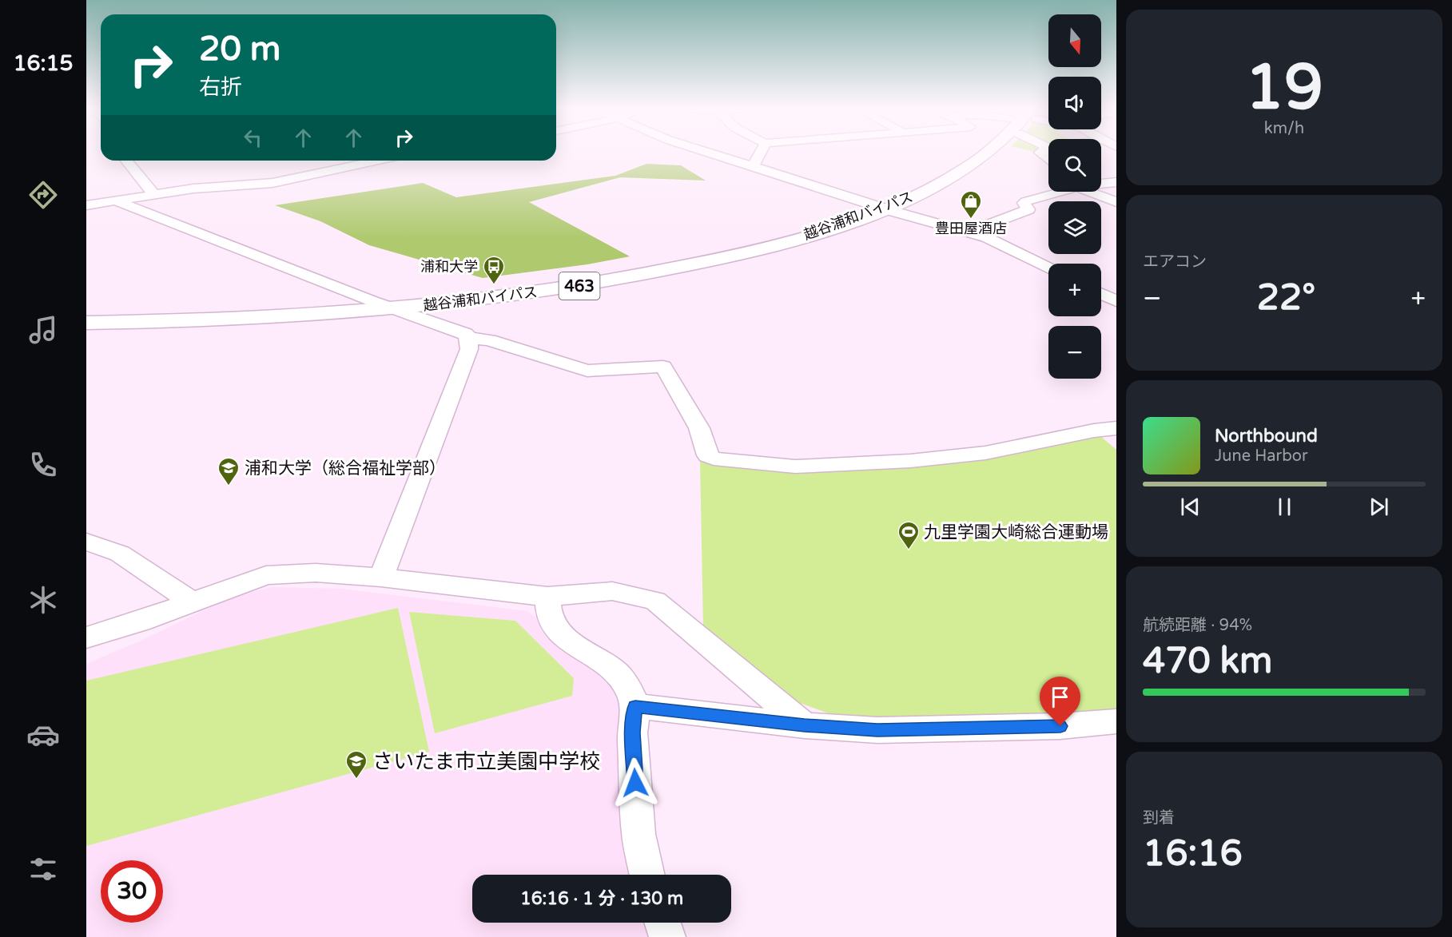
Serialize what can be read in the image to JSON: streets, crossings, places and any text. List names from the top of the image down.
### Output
{
  "streets": {
    "highway": ["越谷浦和バイパス", "463"]
  },
  "places": {
    "shop": ["豊田屋酒店"],
    "bus stop": ["浦和大学"],
    "school or university": ["浦和大学（総合福祉学部）", "さいたま市立美園中学校"],
    "sports": ["九里学園大崎総合運動場"]
  },
  "north": "bottom",
  "page": {
    "tabs": "16:15",
    "tile": [
      ["19", "km/h"],
      "エアコン",
      ["航続距離 · 94%", "470 km"],
      ["到着", "16:16"]
    ],
    "map_buttons": ["+", "−"],
    "turn": ["20 m", "右折"],
    "heat": ["−", "22°", "+"],
    "song": ["Northbound", "June Harbor"],
    "limit": "30",
    "trip": "16:16 · 1 分 · 130 m"
  }
}
